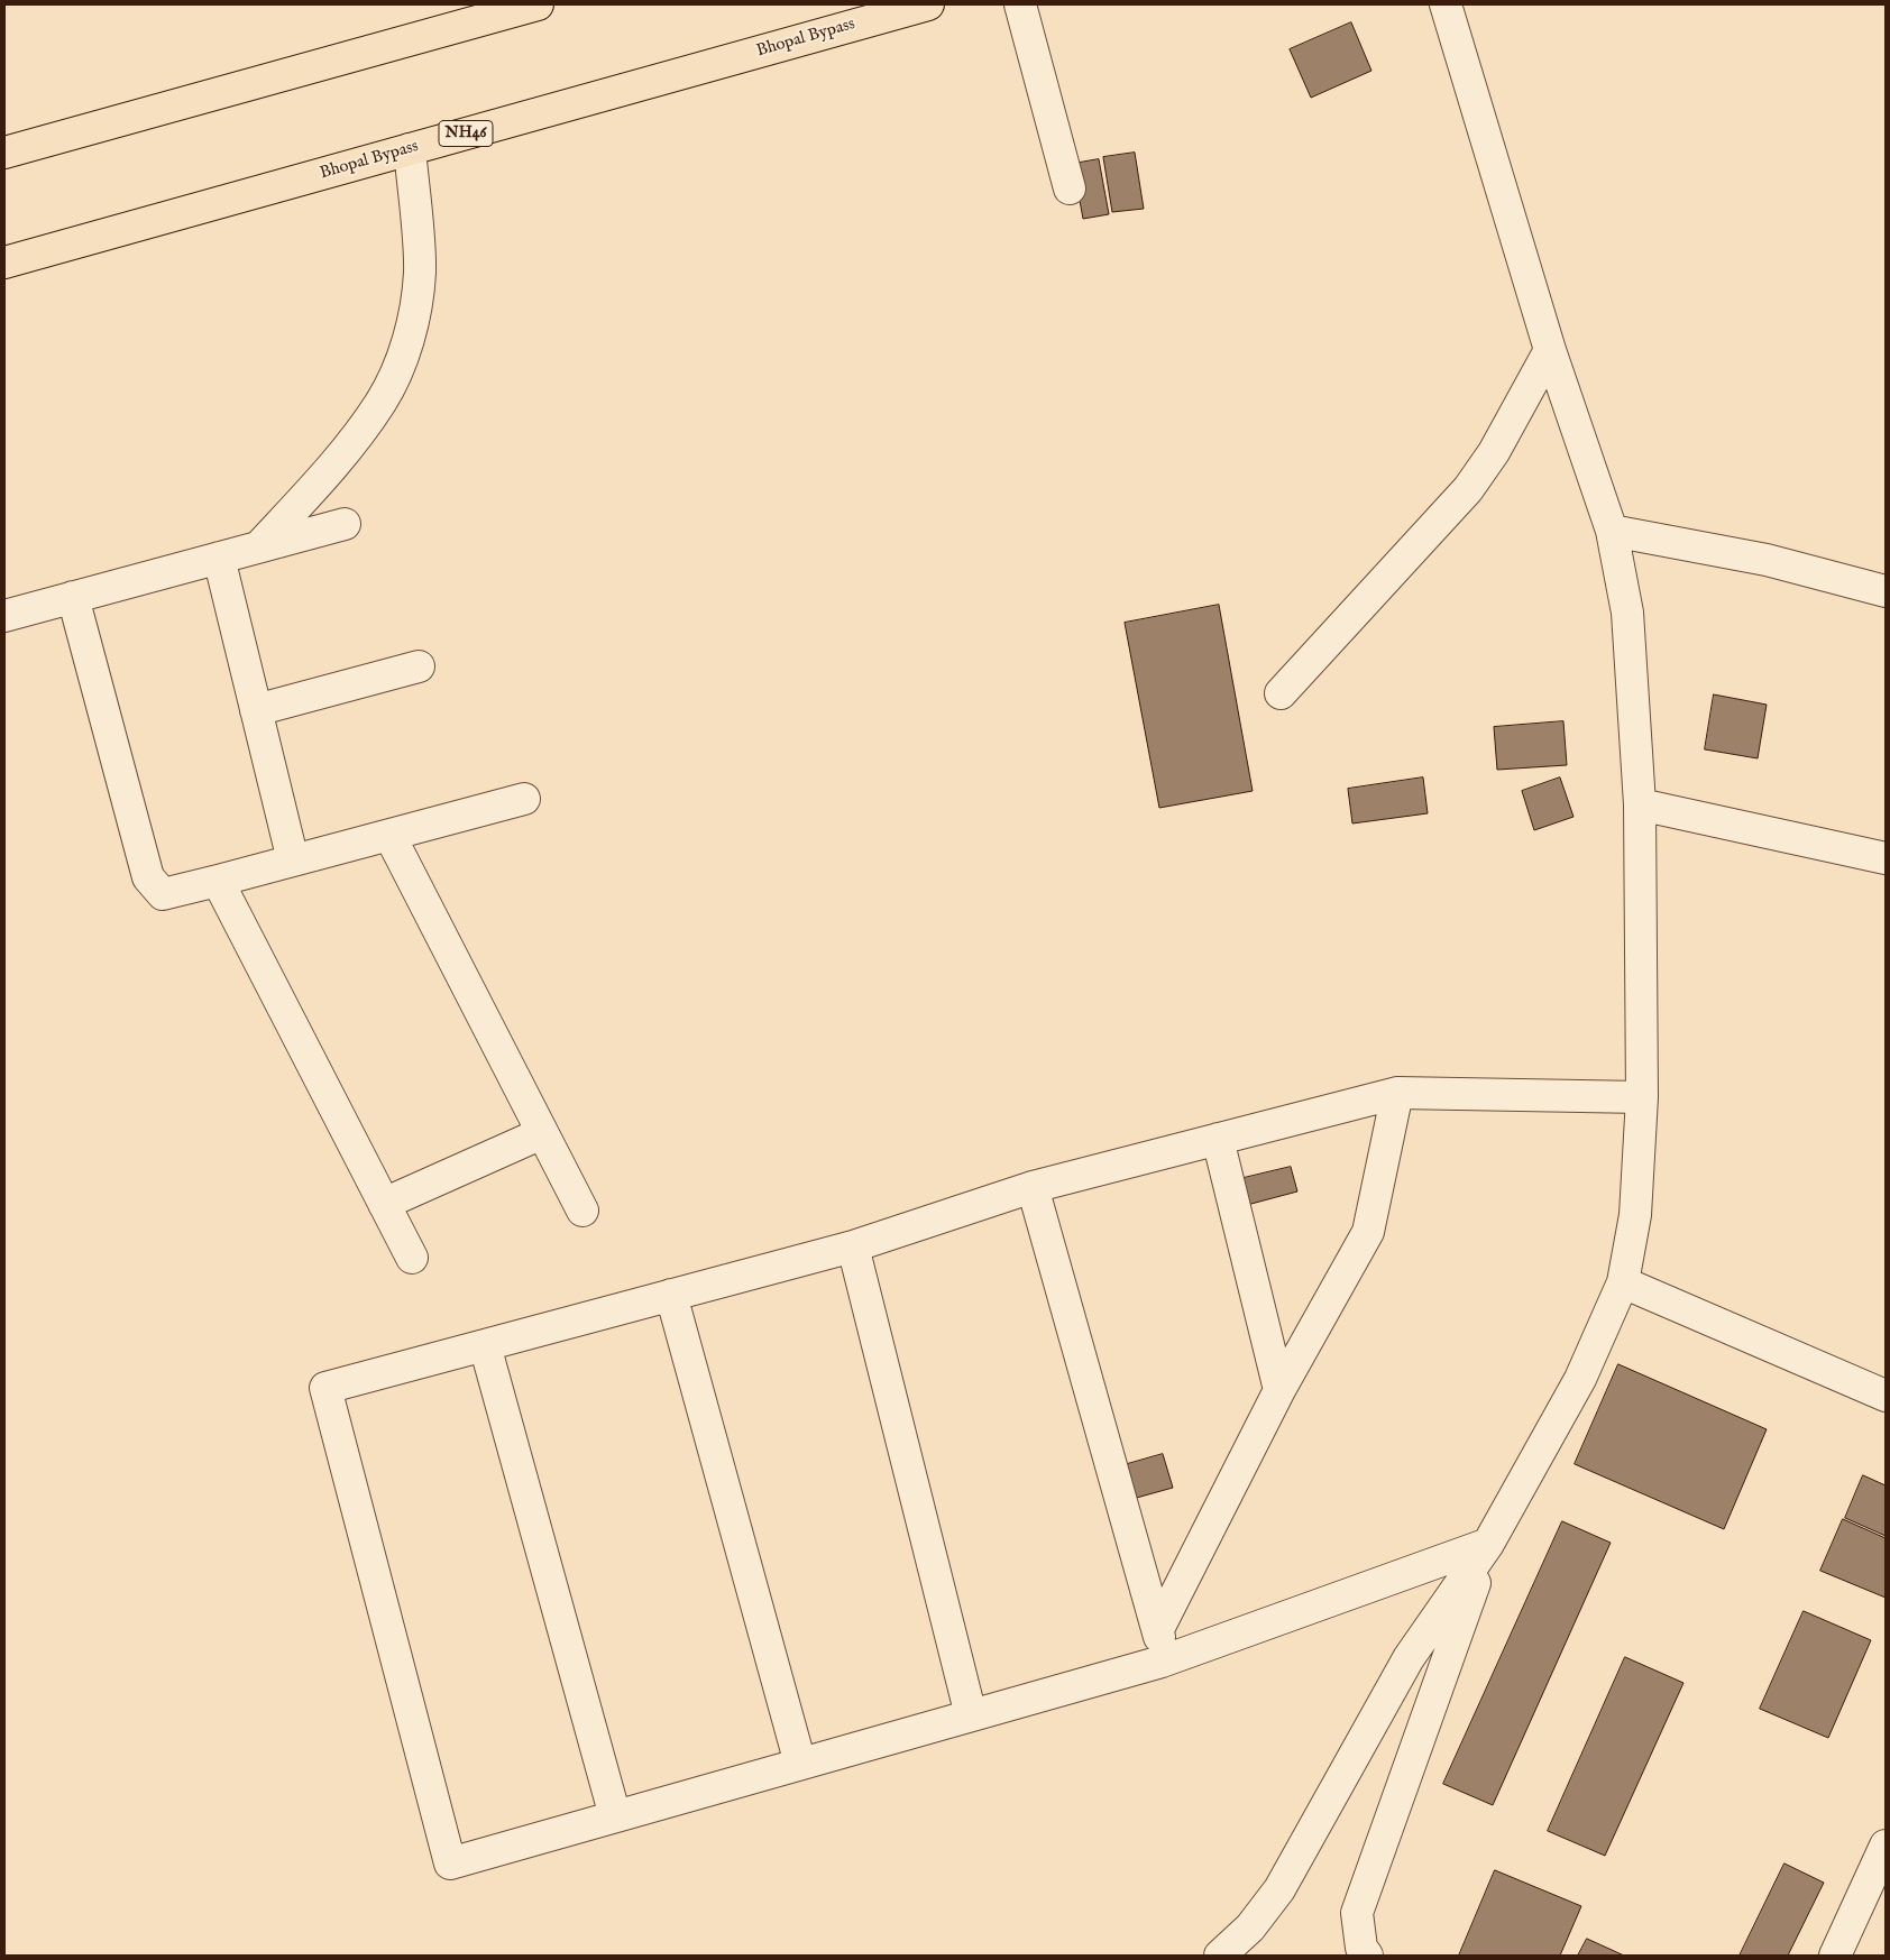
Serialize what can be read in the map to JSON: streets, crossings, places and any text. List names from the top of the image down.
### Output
{
  "streets": {
    "highway": ["Bhopal Bypass", "NH46"]
  }
}
